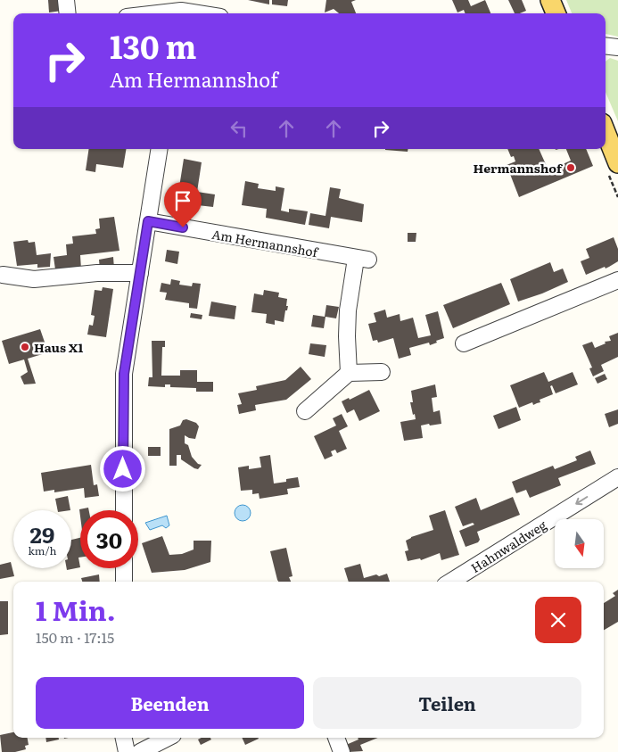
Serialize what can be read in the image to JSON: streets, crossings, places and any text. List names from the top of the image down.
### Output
{
  "streets": {
    "street": ["Am Hermannshof", "Hahnwaldweg"]
  },
  "one_way": ["Hahnwaldweg"],
  "places": ["Hermannshof", "Haus X1"],
  "north": "bottom",
  "page": {
    "turn": ["130 m", "Am Hermannshof"],
    "speed": "29 km/h",
    "limit": "30",
    "heading": ["1 Min.", "150 m · 17:15"],
    "buttons": ["Beenden", "Teilen"]
  }
}
